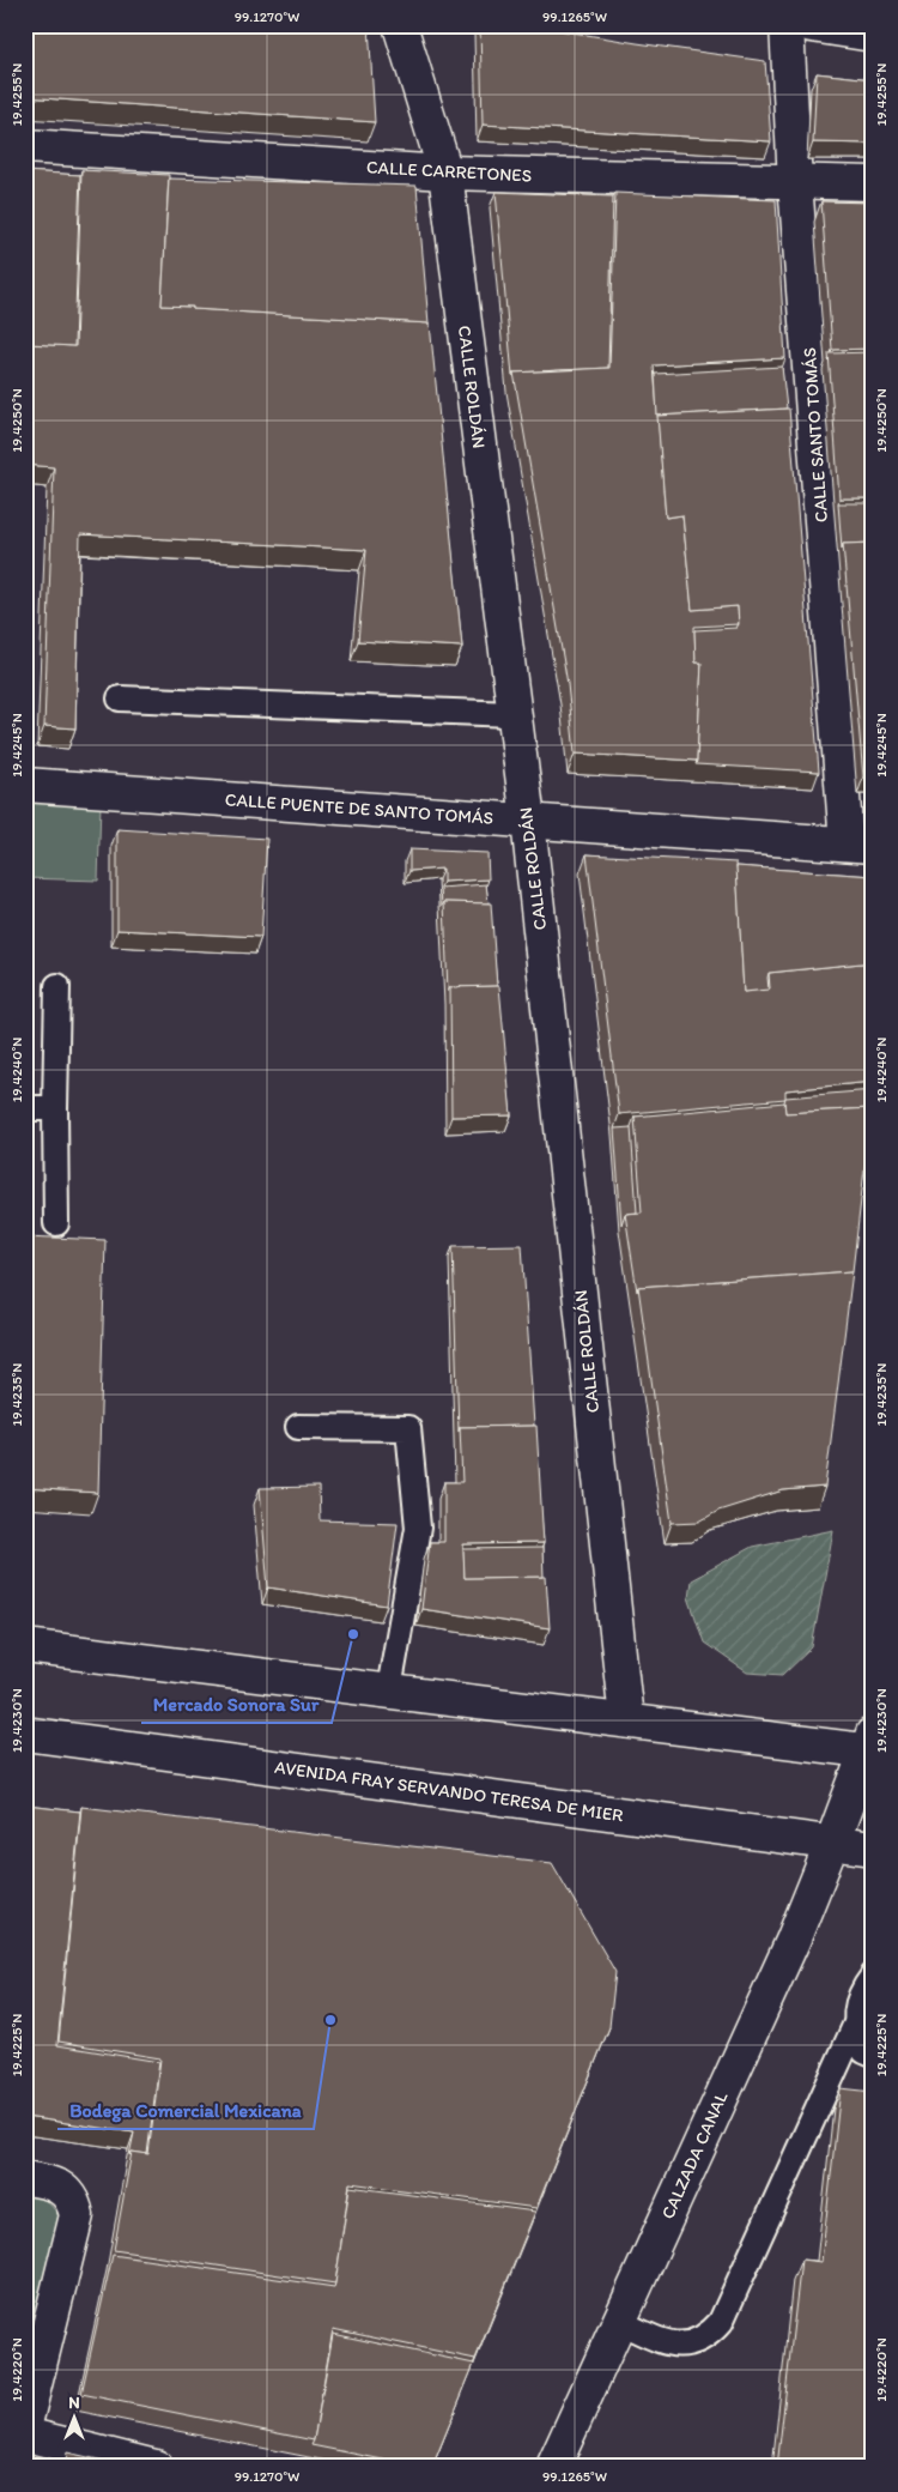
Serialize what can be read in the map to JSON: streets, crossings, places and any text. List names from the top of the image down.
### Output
{
  "streets": {
    "street": [
      "CALLE CARRETONES",
      "CALLE ROLDÁN",
      "CALLE SANTO TOMÁS",
      "CALLE PUENTE DE SANTO TOMÁS",
      "AVENIDA FRAY SERVANDO TERESA DE MIER",
      "CALZADA CANAL"
    ]
  },
  "crossings": [
    ["CALLE CARRETONES", "CALLE ROLDÁN"],
    ["CALLE CARRETONES", "CALLE SANTO TOMÁS"],
    ["CALLE ROLDÁN", "CALLE PUENTE DE SANTO TOMÁS"],
    ["CALLE SANTO TOMÁS", "CALLE PUENTE DE SANTO TOMÁS"],
    ["AVENIDA FRAY SERVANDO TERESA DE MIER", "CALZADA CANAL"]
  ],
  "places": ["Mercado Sonora Sur", "Bodega Comercial Mexicana"],
  "north": "top",
  "coordinates": [
    "99.1270°W",
    "99.1265°W",
    "19.4255°N",
    "19.4250°N",
    "19.4245°N",
    "19.4240°N",
    "19.4235°N",
    "19.4230°N",
    "19.4225°N",
    "19.4220°N"
  ]
}
